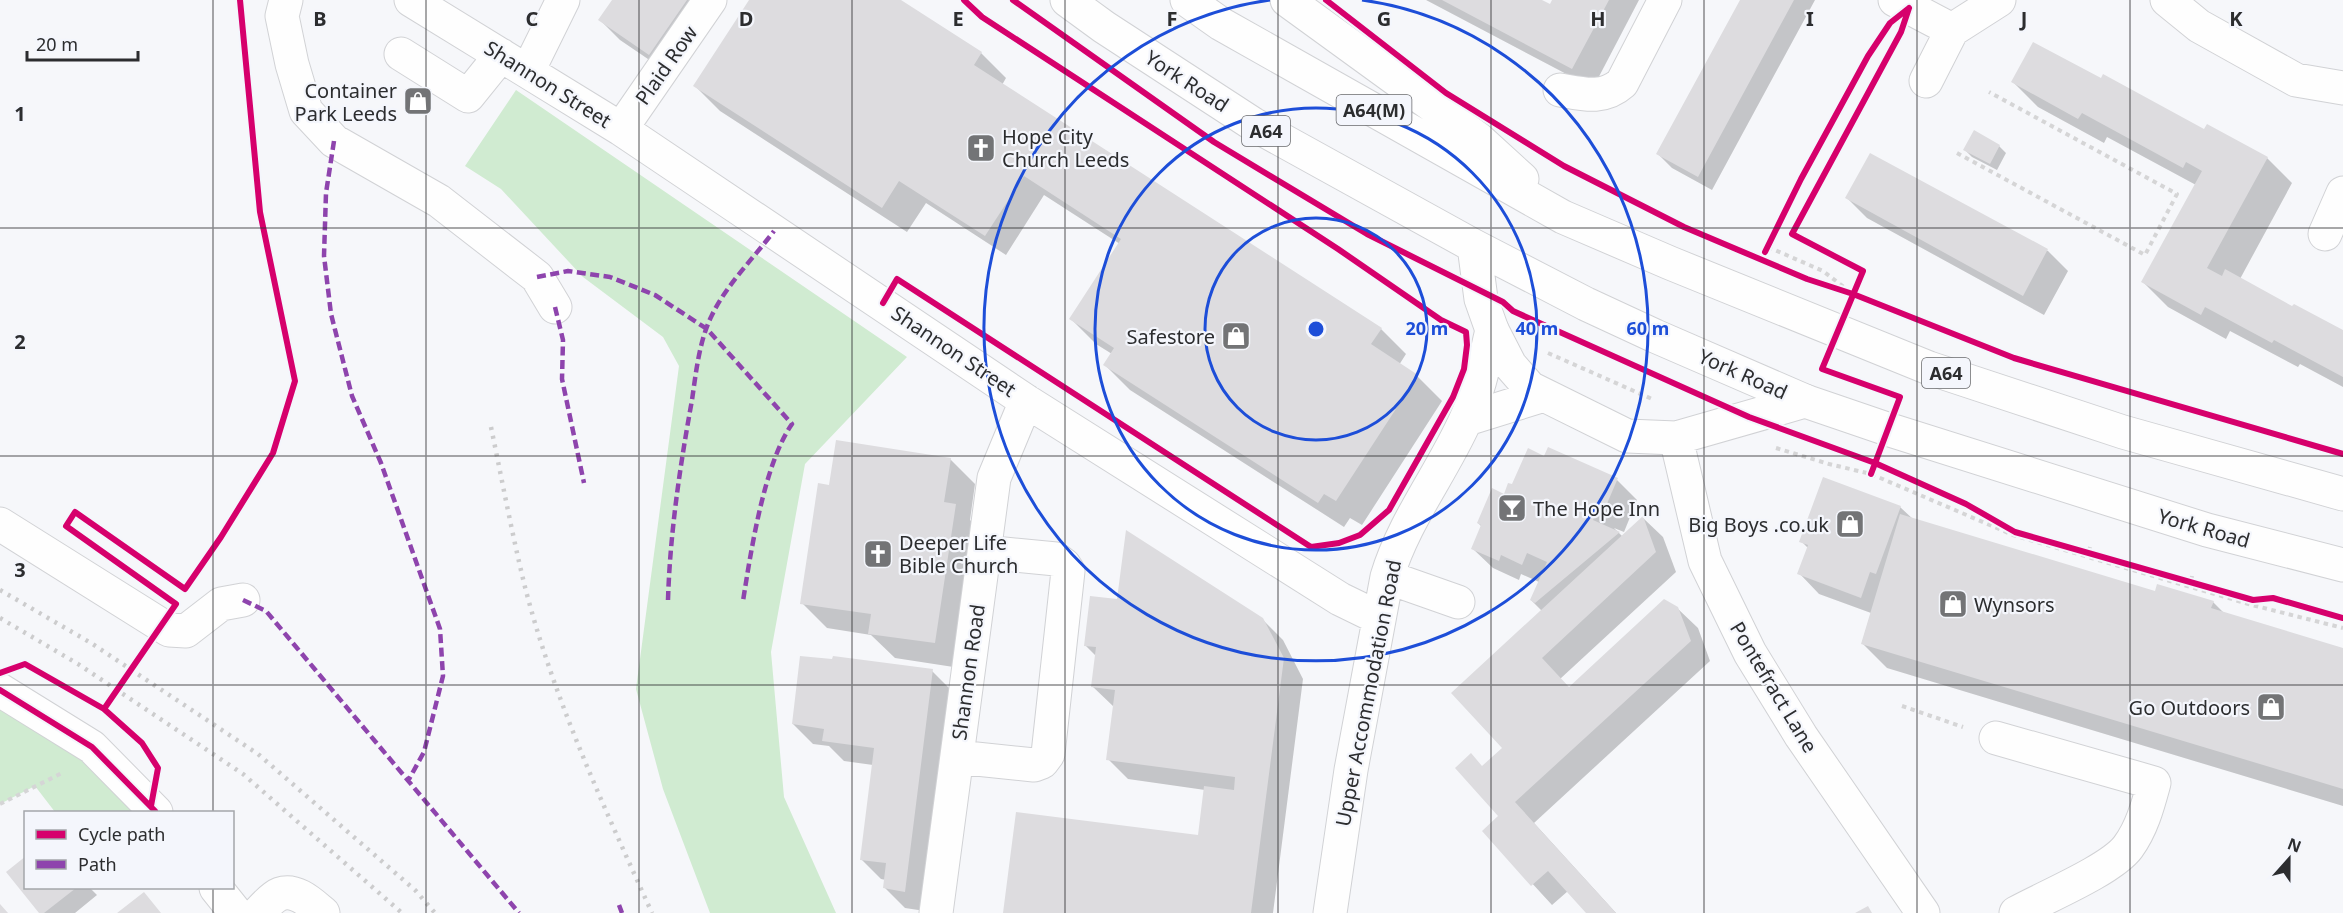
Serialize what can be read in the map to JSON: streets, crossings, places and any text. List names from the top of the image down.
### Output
{
  "streets": {
    "main road": [
      "Plaid Row",
      "York Road",
      "Shannon Street",
      "A64(M)",
      "A64",
      "Shannon Road",
      "Pontefract Lane",
      "Upper Accommodation Road"
    ]
  },
  "crossings": [
    ["Plaid Row", "Shannon Street"],
    ["Shannon Street", "Shannon Road"],
    ["Shannon Street", "Upper Accommodation Road"],
    ["A64(M)", "A64"]
  ],
  "places": {
    "shop": [
      "Container Park Leeds",
      "Safestore",
      "Big Boys .co.uk",
      "Wynsors",
      "Go Outdoors"
    ],
    "church": ["Hope City Church Leeds", "Deeper Life Bible Church"],
    "bar": ["The Hope Inn"]
  },
  "legend": ["Cycle path", "Path"],
  "scale_bar": "20 m",
  "north": "top",
  "grid": {
    "columns": [
      "B",
      "C",
      "D",
      "E",
      "F",
      "G",
      "H",
      "I",
      "J",
      "K"
    ],
    "rows": ["1", "2", "3"]
  },
  "rings": ["20 m", "40 m", "60 m"]
}
